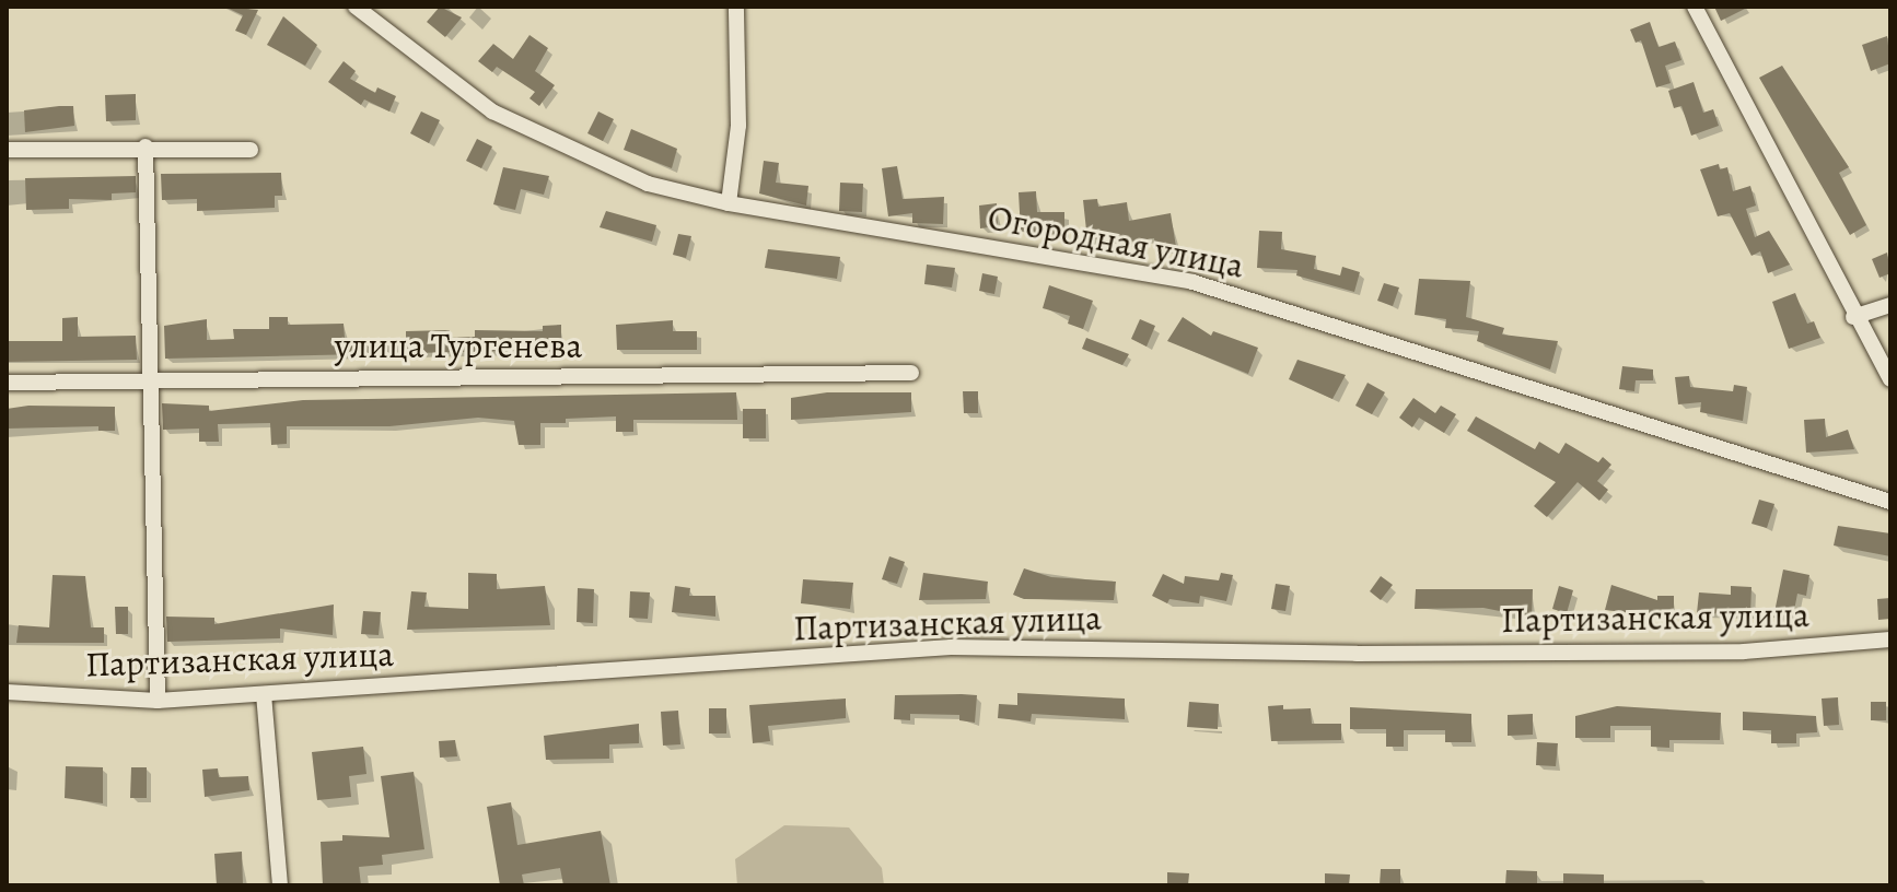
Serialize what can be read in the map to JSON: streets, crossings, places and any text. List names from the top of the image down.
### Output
{
  "streets": {
    "street": ["Огородная улица", "улица Тургенева", "Партизанская улица"]
  }
}
